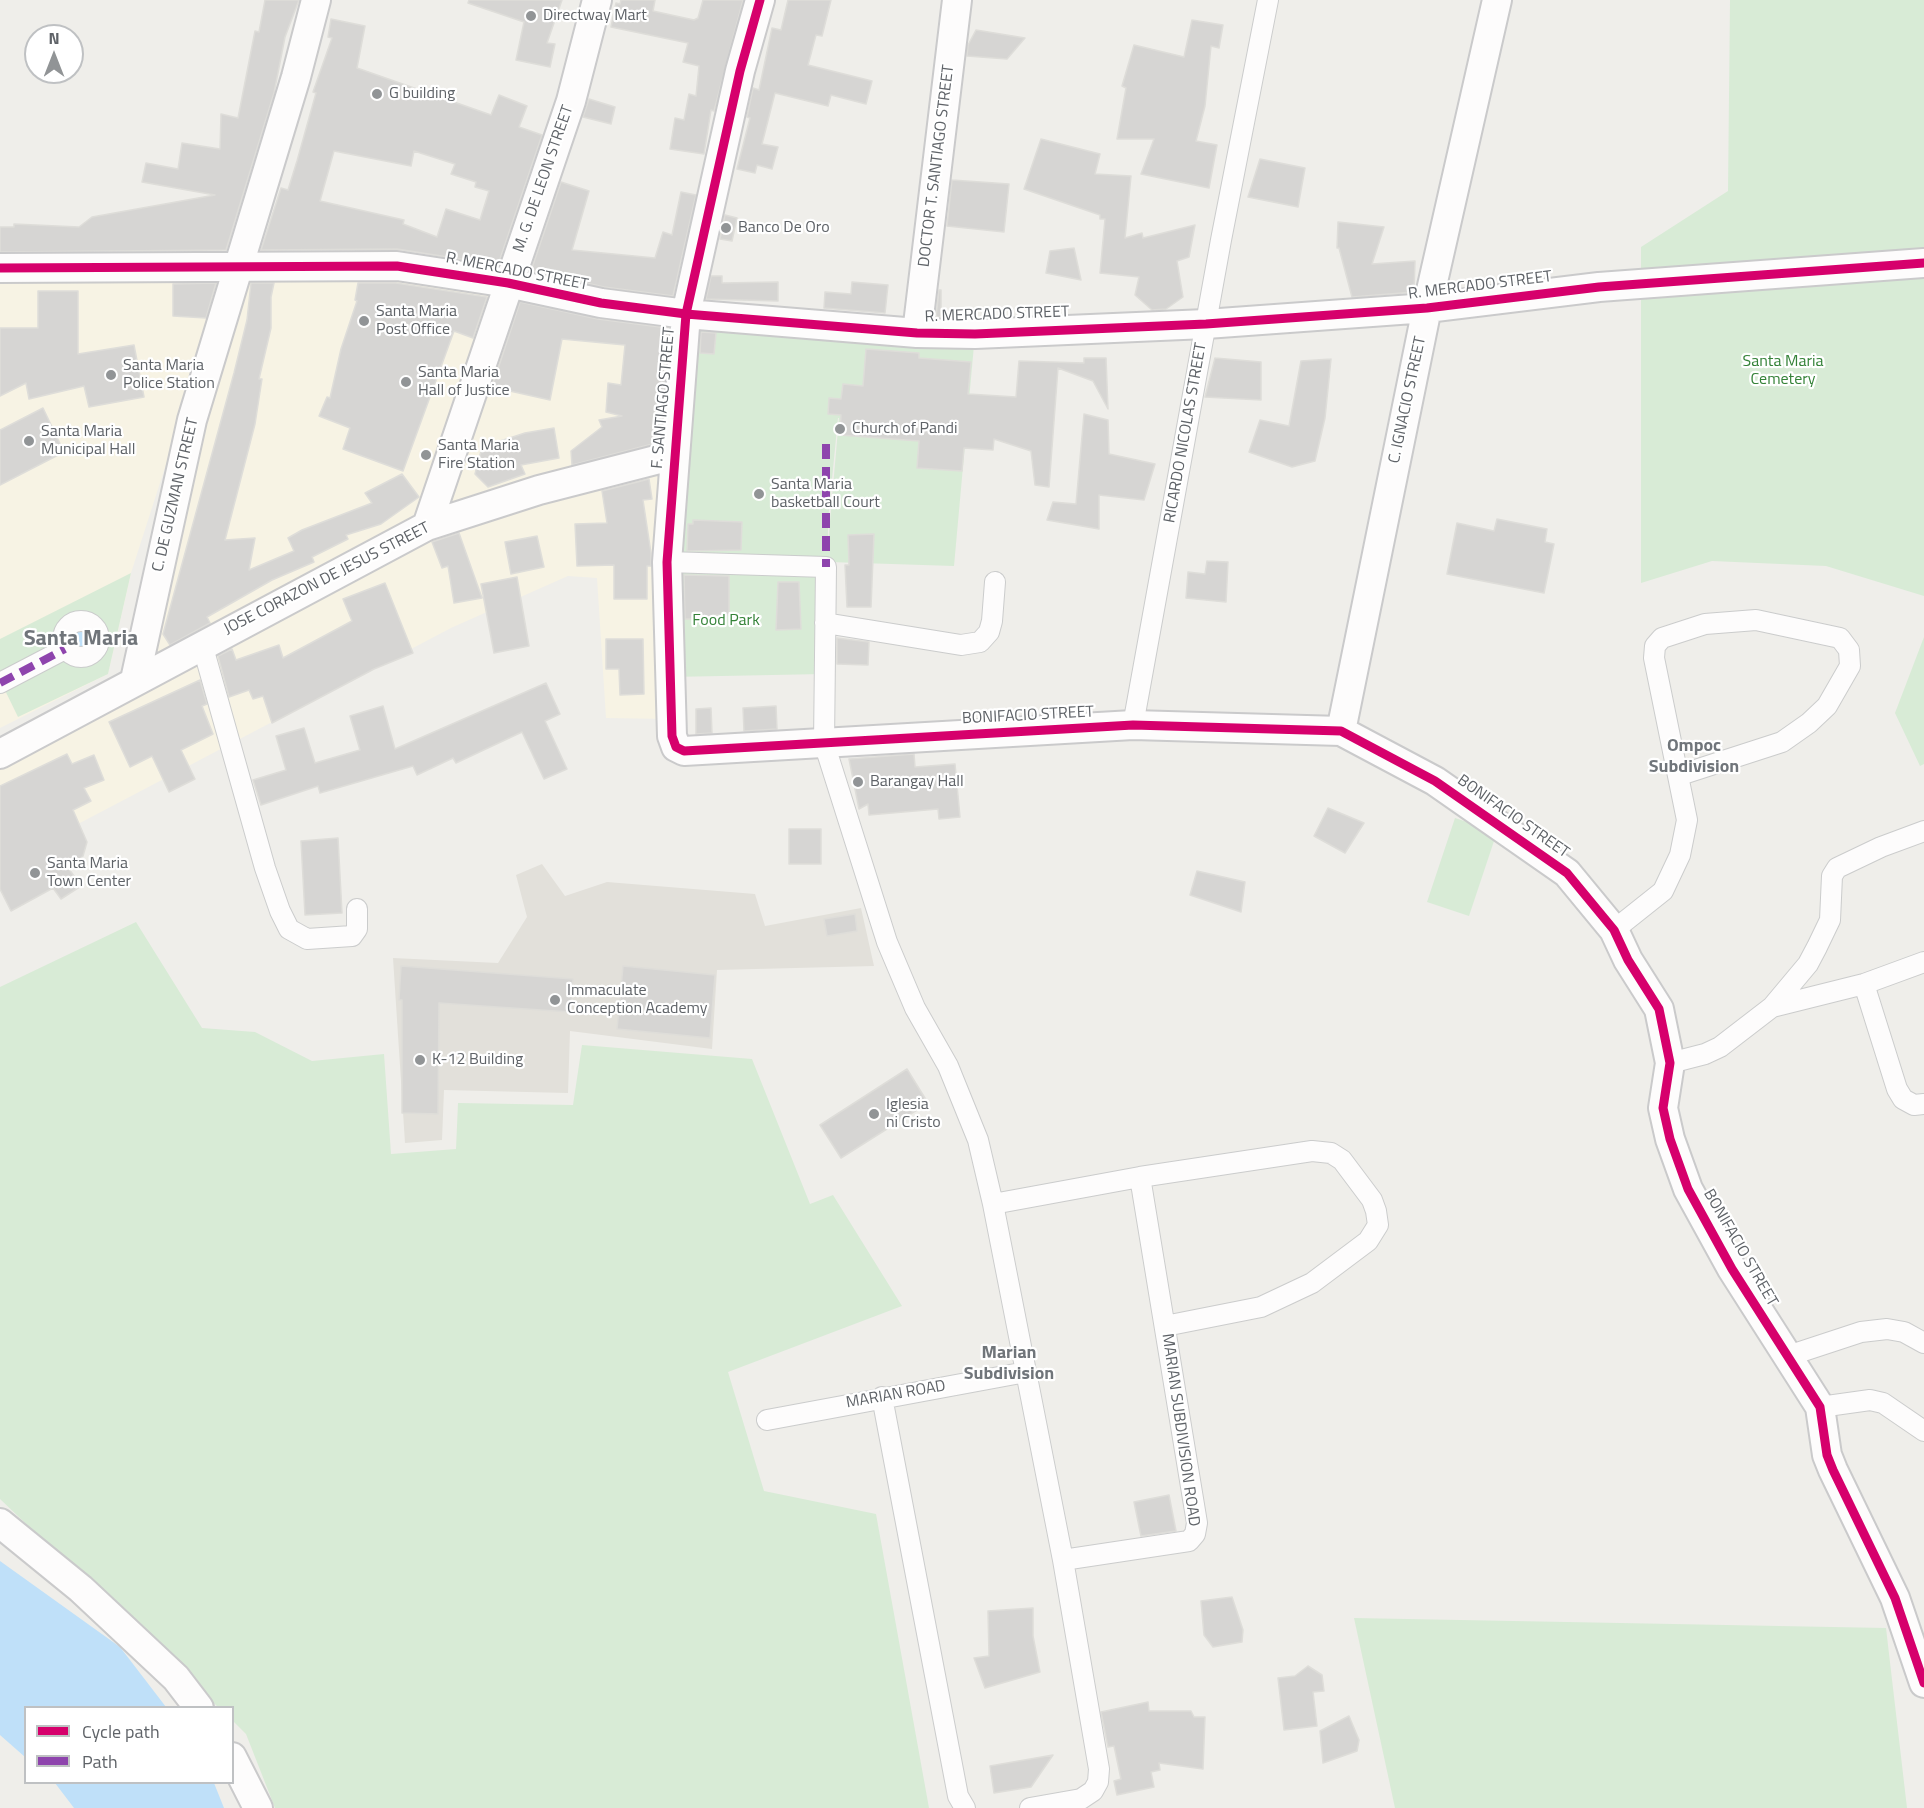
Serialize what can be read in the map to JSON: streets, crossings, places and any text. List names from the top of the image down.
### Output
{
  "streets": {
    "street": [
      "DOCTOR T. SANTIAGO STREET",
      "M. G. DE LEON STREET",
      "R. MERCADO STREET",
      "F. SANTIAGO STREET",
      "C. IGNACIO STREET",
      "RICARDO NICOLAS STREET",
      "C. DE GUZMAN STREET",
      "JOSE CORAZON DE JESUS STREET",
      "BONIFACIO STREET",
      "MARIAN ROAD",
      "MARIAN SUBDIVISION ROAD"
    ]
  },
  "crossings": [
    ["DOCTOR T. SANTIAGO STREET", "R. MERCADO STREET"],
    ["M. G. DE LEON STREET", "R. MERCADO STREET"],
    ["M. G. DE LEON STREET", "JOSE CORAZON DE JESUS STREET"],
    ["R. MERCADO STREET", "F. SANTIAGO STREET"],
    ["R. MERCADO STREET", "C. IGNACIO STREET"],
    ["R. MERCADO STREET", "RICARDO NICOLAS STREET"],
    ["R. MERCADO STREET", "C. DE GUZMAN STREET"],
    ["F. SANTIAGO STREET", "JOSE CORAZON DE JESUS STREET"],
    ["F. SANTIAGO STREET", "BONIFACIO STREET"],
    ["C. IGNACIO STREET", "BONIFACIO STREET"],
    ["RICARDO NICOLAS STREET", "BONIFACIO STREET"],
    ["C. DE GUZMAN STREET", "JOSE CORAZON DE JESUS STREET"]
  ],
  "districts": ["Santa Maria", "Ompoc Subdivision", "Marian Subdivision"],
  "parks": ["Santa Maria Cemetery", "Food Park"],
  "places": [
    "Directway Mart",
    "G building",
    "Banco De Oro",
    "Santa Maria Post Office",
    "Santa Maria Police Station",
    "Santa Maria Hall of Justice",
    "Church of Pandi",
    "Santa Maria Municipal Hall",
    "Santa Maria Fire Station",
    "Santa Maria basketball Court",
    "Barangay Hall",
    "Santa Maria Town Center",
    "Immaculate Conception Academy",
    "K-12 Building",
    "Iglesia ni Cristo"
  ],
  "legend": ["Cycle path", "Path"],
  "north": "top"
}
